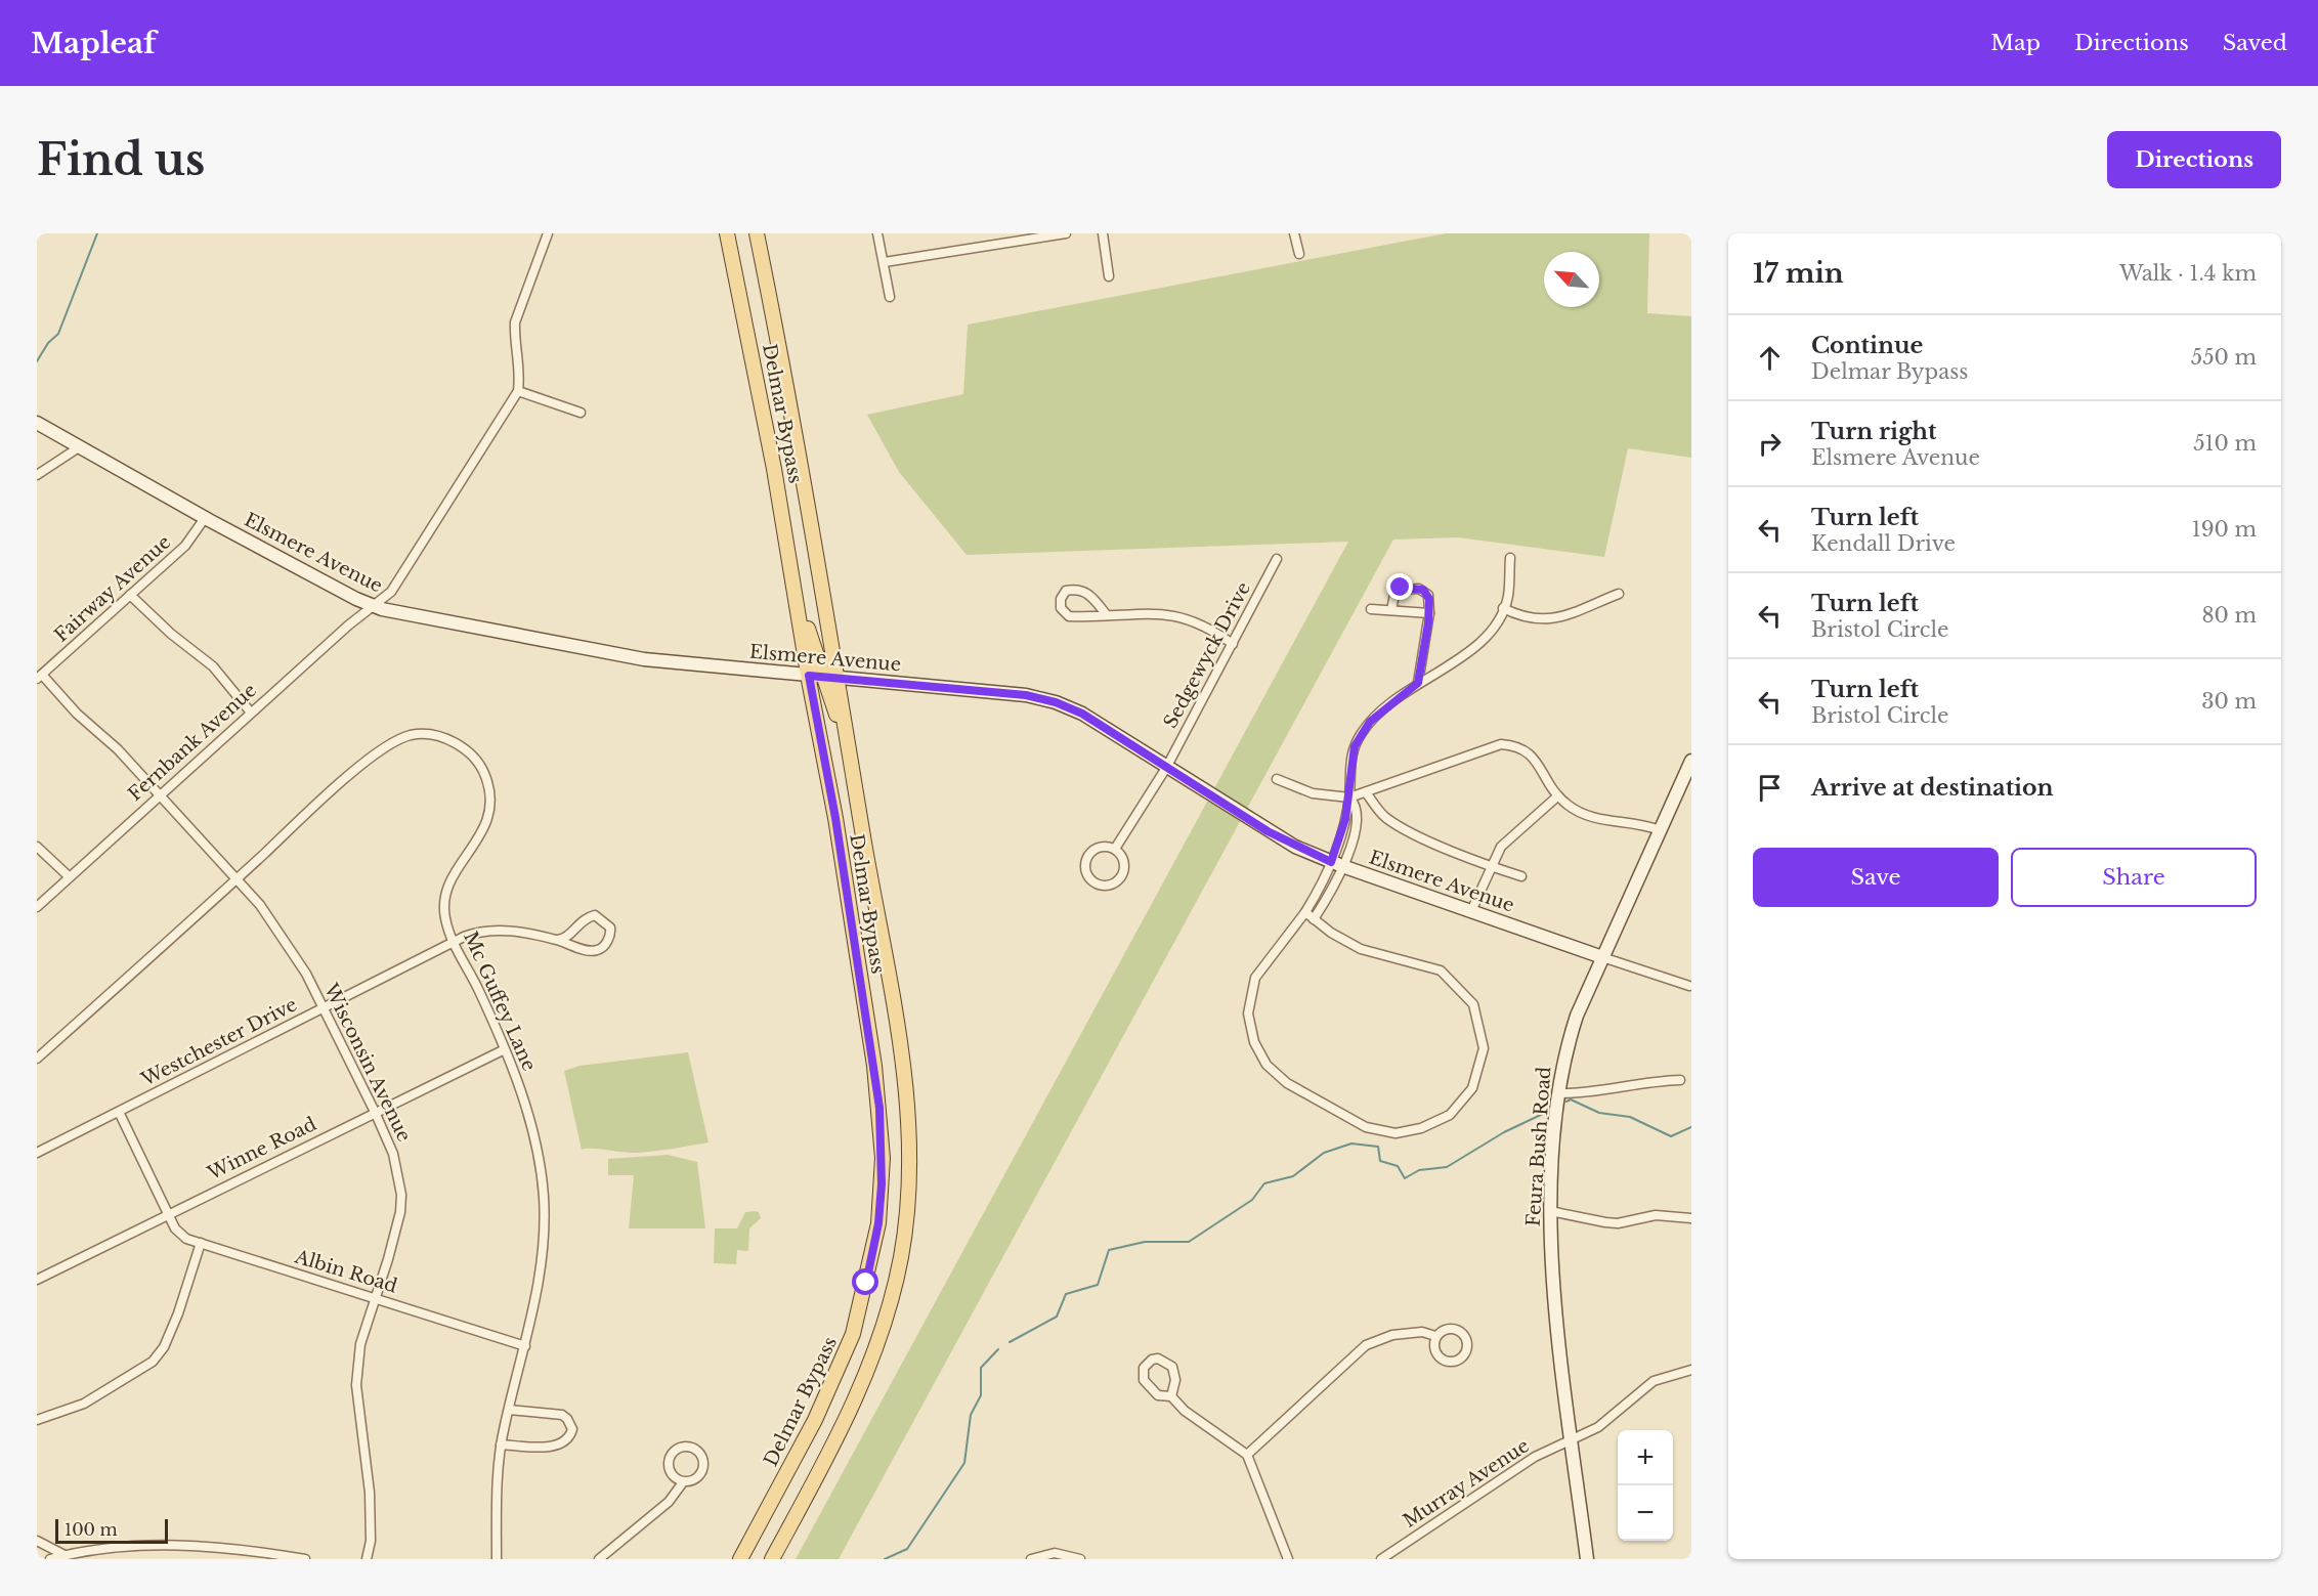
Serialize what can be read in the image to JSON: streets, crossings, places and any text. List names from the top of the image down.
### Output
{
  "streets": {
    "main road": ["Delmar Bypass", "Elsmere Avenue", "Feura Bush Road"],
    "street": [
      "Fairway Avenue",
      "Sedgewyck Drive",
      "Fernbank Avenue",
      "Mc Guffey Lane",
      "Westchester Drive",
      "Wisconsin Avenue",
      "Winne Road",
      "Albin Road",
      "Murray Avenue"
    ]
  },
  "crossings": [
    ["Delmar Bypass", "Elsmere Avenue"],
    ["Elsmere Avenue", "Fairway Avenue"],
    ["Elsmere Avenue", "Sedgewyck Drive"],
    ["Elsmere Avenue", "Fernbank Avenue"],
    ["Elsmere Avenue", "Feura Bush Road"],
    ["Fairway Avenue", "Wisconsin Avenue"],
    ["Fernbank Avenue", "Wisconsin Avenue"],
    ["Mc Guffey Lane", "Westchester Drive"],
    ["Mc Guffey Lane", "Wisconsin Avenue"],
    ["Mc Guffey Lane", "Winne Road"],
    ["Mc Guffey Lane", "Albin Road"],
    ["Westchester Drive", "Wisconsin Avenue"],
    ["Westchester Drive", "Albin Road"],
    ["Wisconsin Avenue", "Winne Road"],
    ["Wisconsin Avenue", "Albin Road"],
    ["Feura Bush Road", "Murray Avenue"],
    ["Winne Road", "Albin Road"]
  ],
  "scale_bar": "100 m",
  "north": "top left",
  "page": {
    "header": "Mapleaf",
    "nav": ["Map", "Directions", "Saved"],
    "buttons": [
      "Directions",
      ["Save", "Share"]
    ],
    "title": "Find us",
    "heading": ["17 min", "Walk · 1.4 km"],
    "list": [
      ["Continue", "Delmar Bypass", "550 m"],
      ["Turn right", "Elsmere Avenue", "510 m"],
      ["Turn left", "Kendall Drive", "190 m"],
      ["Turn left", "Bristol Circle", "80 m"],
      ["Turn left", "Bristol Circle", "30 m"],
      "Arrive at destination"
    ],
    "map_buttons": ["+", "−"],
    "scale": "100 m"
  }
}
